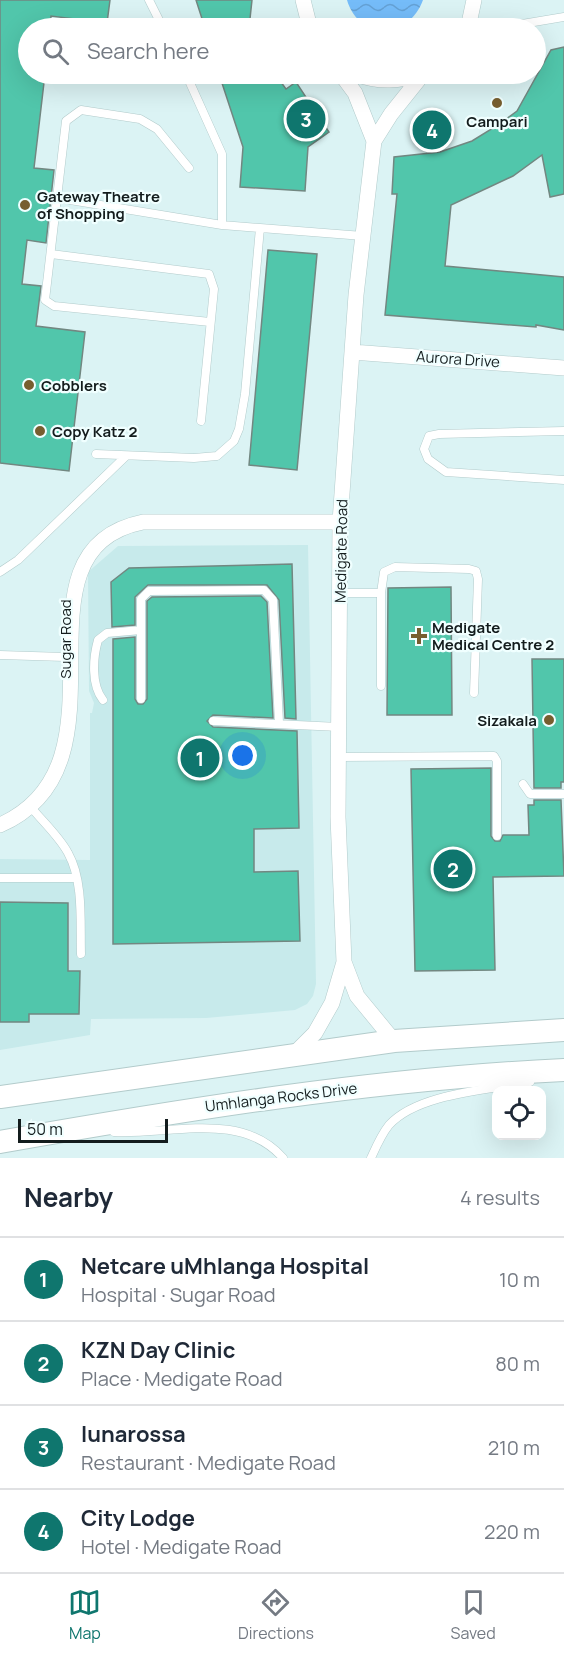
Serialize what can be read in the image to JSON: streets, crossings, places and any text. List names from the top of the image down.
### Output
{
  "streets": {
    "main road": ["Umhlanga Rocks Drive"],
    "street": ["Aurora Drive", "Medigate Road", "Sugar Road"]
  },
  "crossings": [
    ["Aurora Drive", "Medigate Road"],
    ["Medigate Road", "Sugar Road"]
  ],
  "places": {
    "other": [
      "Campari",
      "Gateway Theatre of Shopping",
      "Cobblers",
      "Copy Katz 2",
      "Sizakala"
    ],
    "health": ["Medigate Medical Centre 2"]
  },
  "scale_bar": "50 m",
  "page": {
    "search": "Search here",
    "pins": [
      "3",
      "4",
      "1",
      "2"
    ],
    "scale": "50 m",
    "heading": ["Nearby", "4 results"],
    "list": [
      {
        "mark": "1",
        "name": "Netcare uMhlanga Hospital",
        "note": "Hospital · Sugar Road",
        "value": "10 m"
      },
      {
        "mark": "2",
        "name": "KZN Day Clinic",
        "note": "Place · Medigate Road",
        "value": "80 m"
      },
      {
        "mark": "3",
        "name": "lunarossa",
        "note": "Restaurant · Medigate Road",
        "value": "210 m"
      },
      {
        "mark": "4",
        "name": "City Lodge",
        "note": "Hotel · Medigate Road",
        "value": "220 m"
      }
    ],
    "nav": ["Map", "Directions", "Saved"]
  }
}
